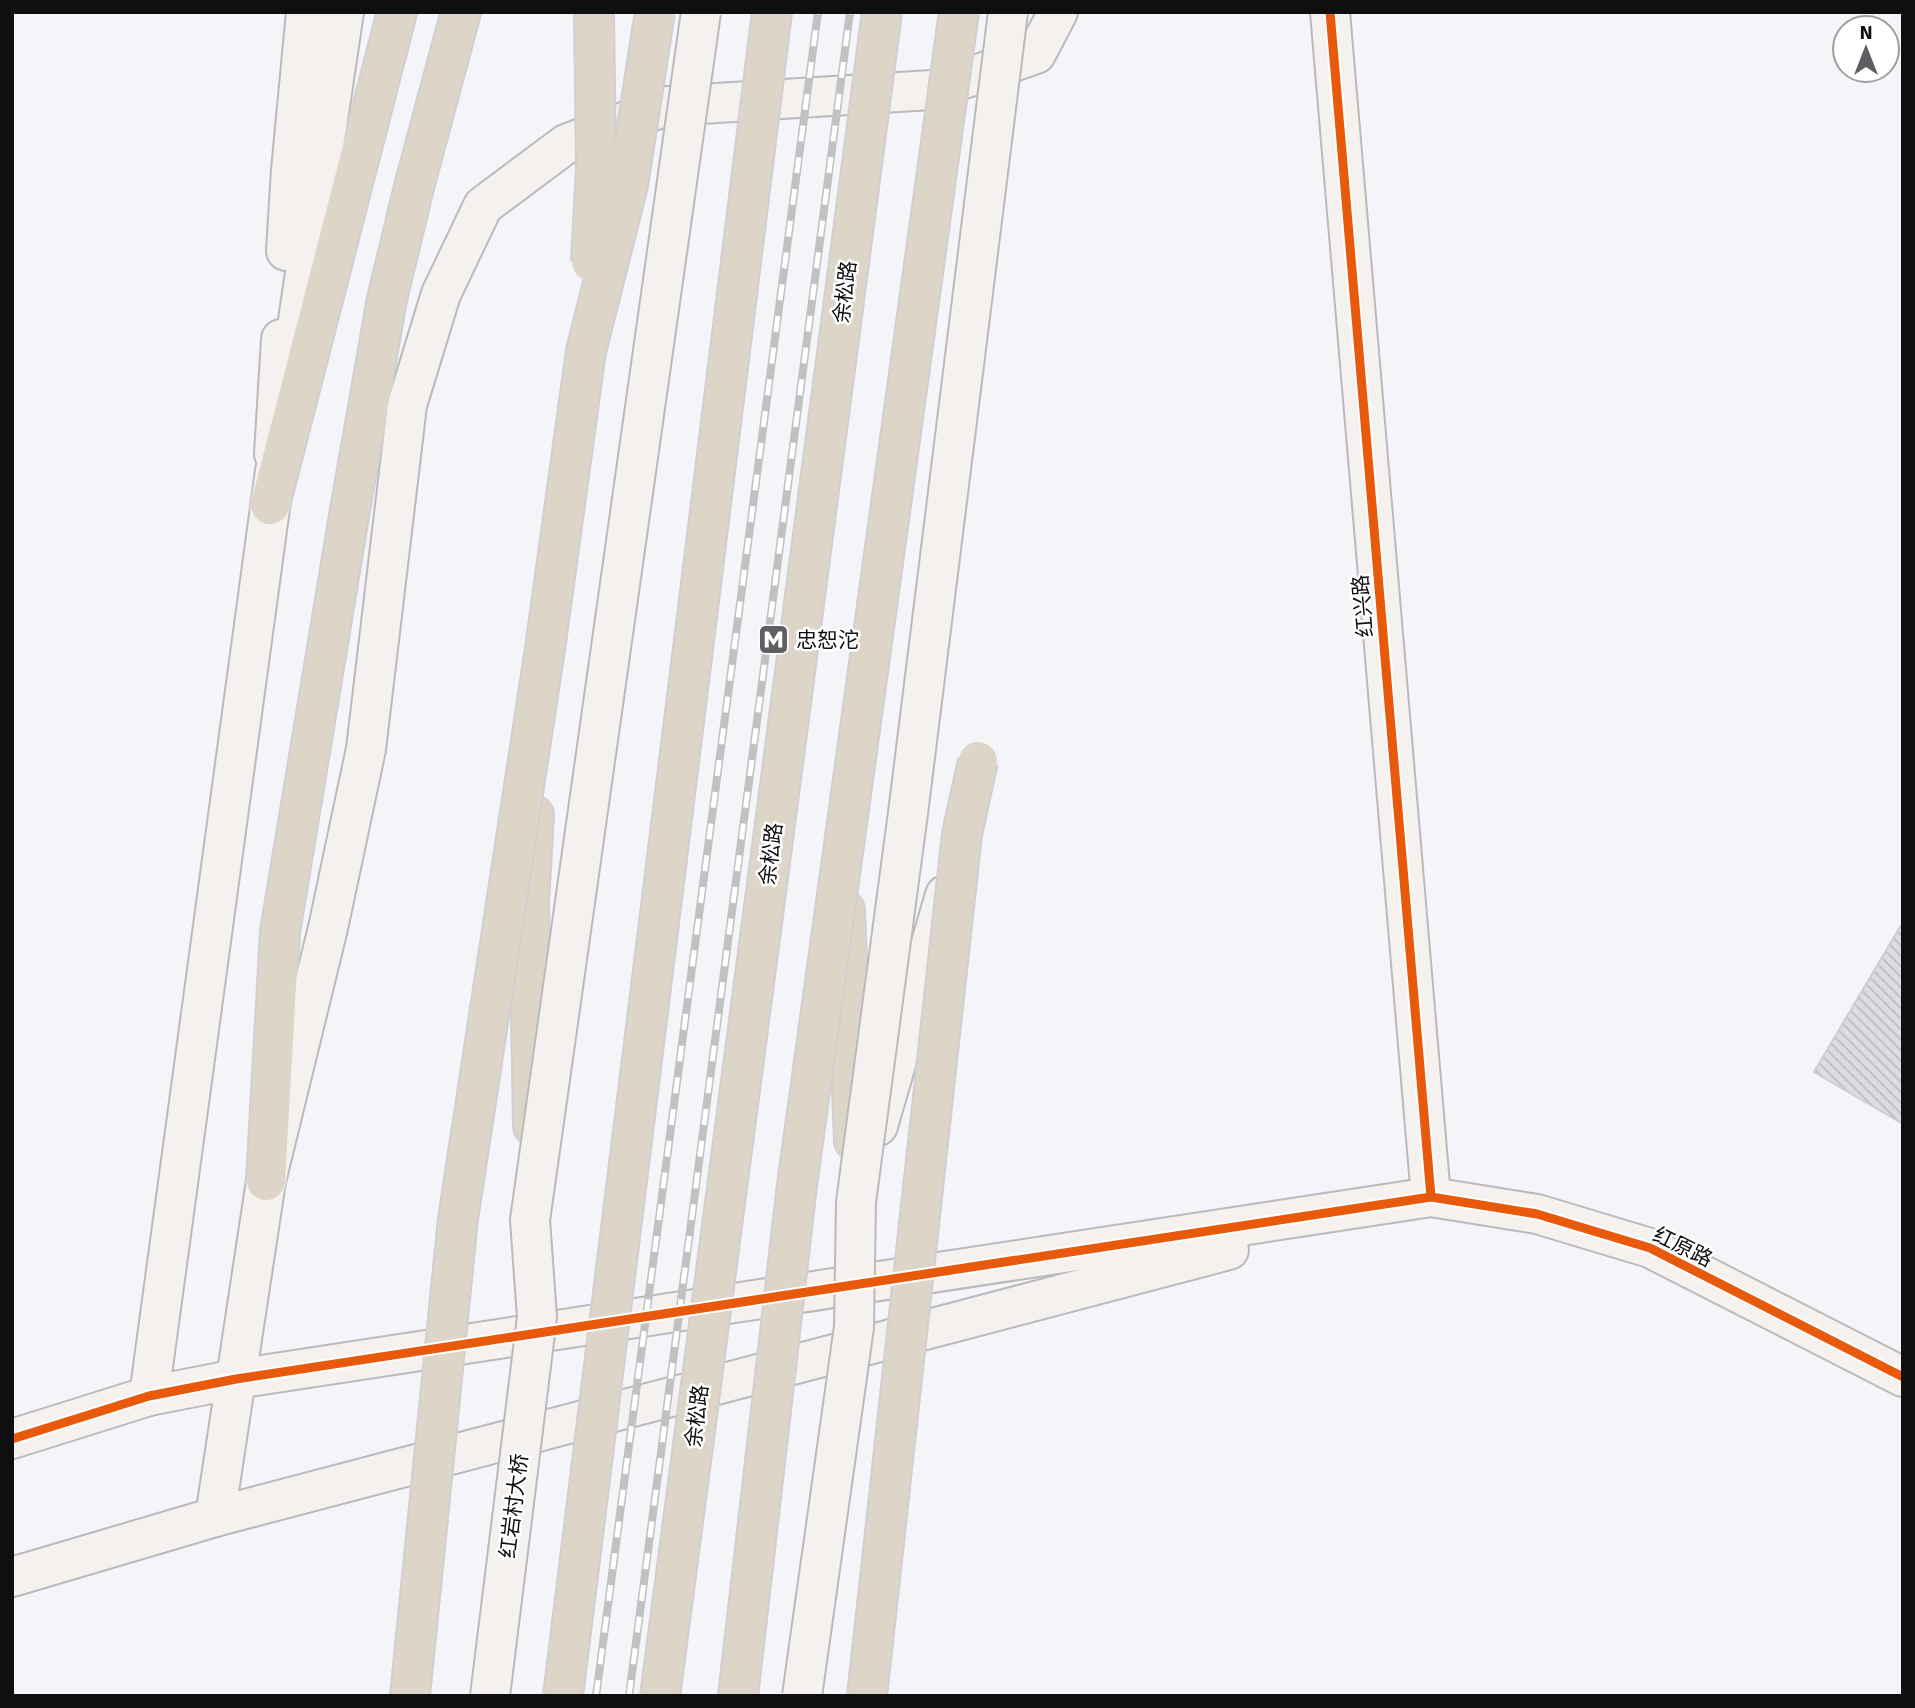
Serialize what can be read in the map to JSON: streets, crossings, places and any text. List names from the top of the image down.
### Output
{
  "streets": {
    "highway": ["余松路"],
    "main road": ["红兴路", "红原路", "红岩村大桥"]
  },
  "crossings": [
    ["红兴路", "红原路"]
  ],
  "places": {
    "metro station": ["忠恕沱"]
  },
  "north": "top"
}
